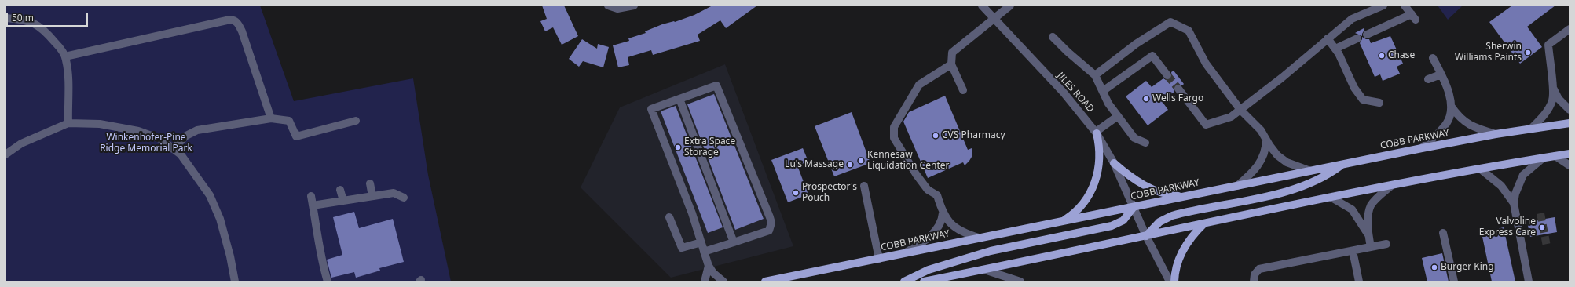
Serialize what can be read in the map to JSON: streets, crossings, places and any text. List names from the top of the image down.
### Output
{
  "streets": {
    "main road": ["COBB PARKWAY"],
    "street": ["JILES ROAD"]
  },
  "crossings": [
    ["JILES ROAD", "COBB PARKWAY"]
  ],
  "parks": ["Winkenhofer-Pine Ridge Memorial Park"],
  "places": [
    "Sherwin Williams Paints",
    "Chase",
    "Wells Fargo",
    "CVS Pharmacy",
    "Extra Space Storage",
    "Kennesaw Liquidation Center",
    "Lu's Massage",
    "Prospector's Pouch",
    "Valvoline Express Care",
    "Burger King"
  ],
  "scale_bar": "50 m"
}
